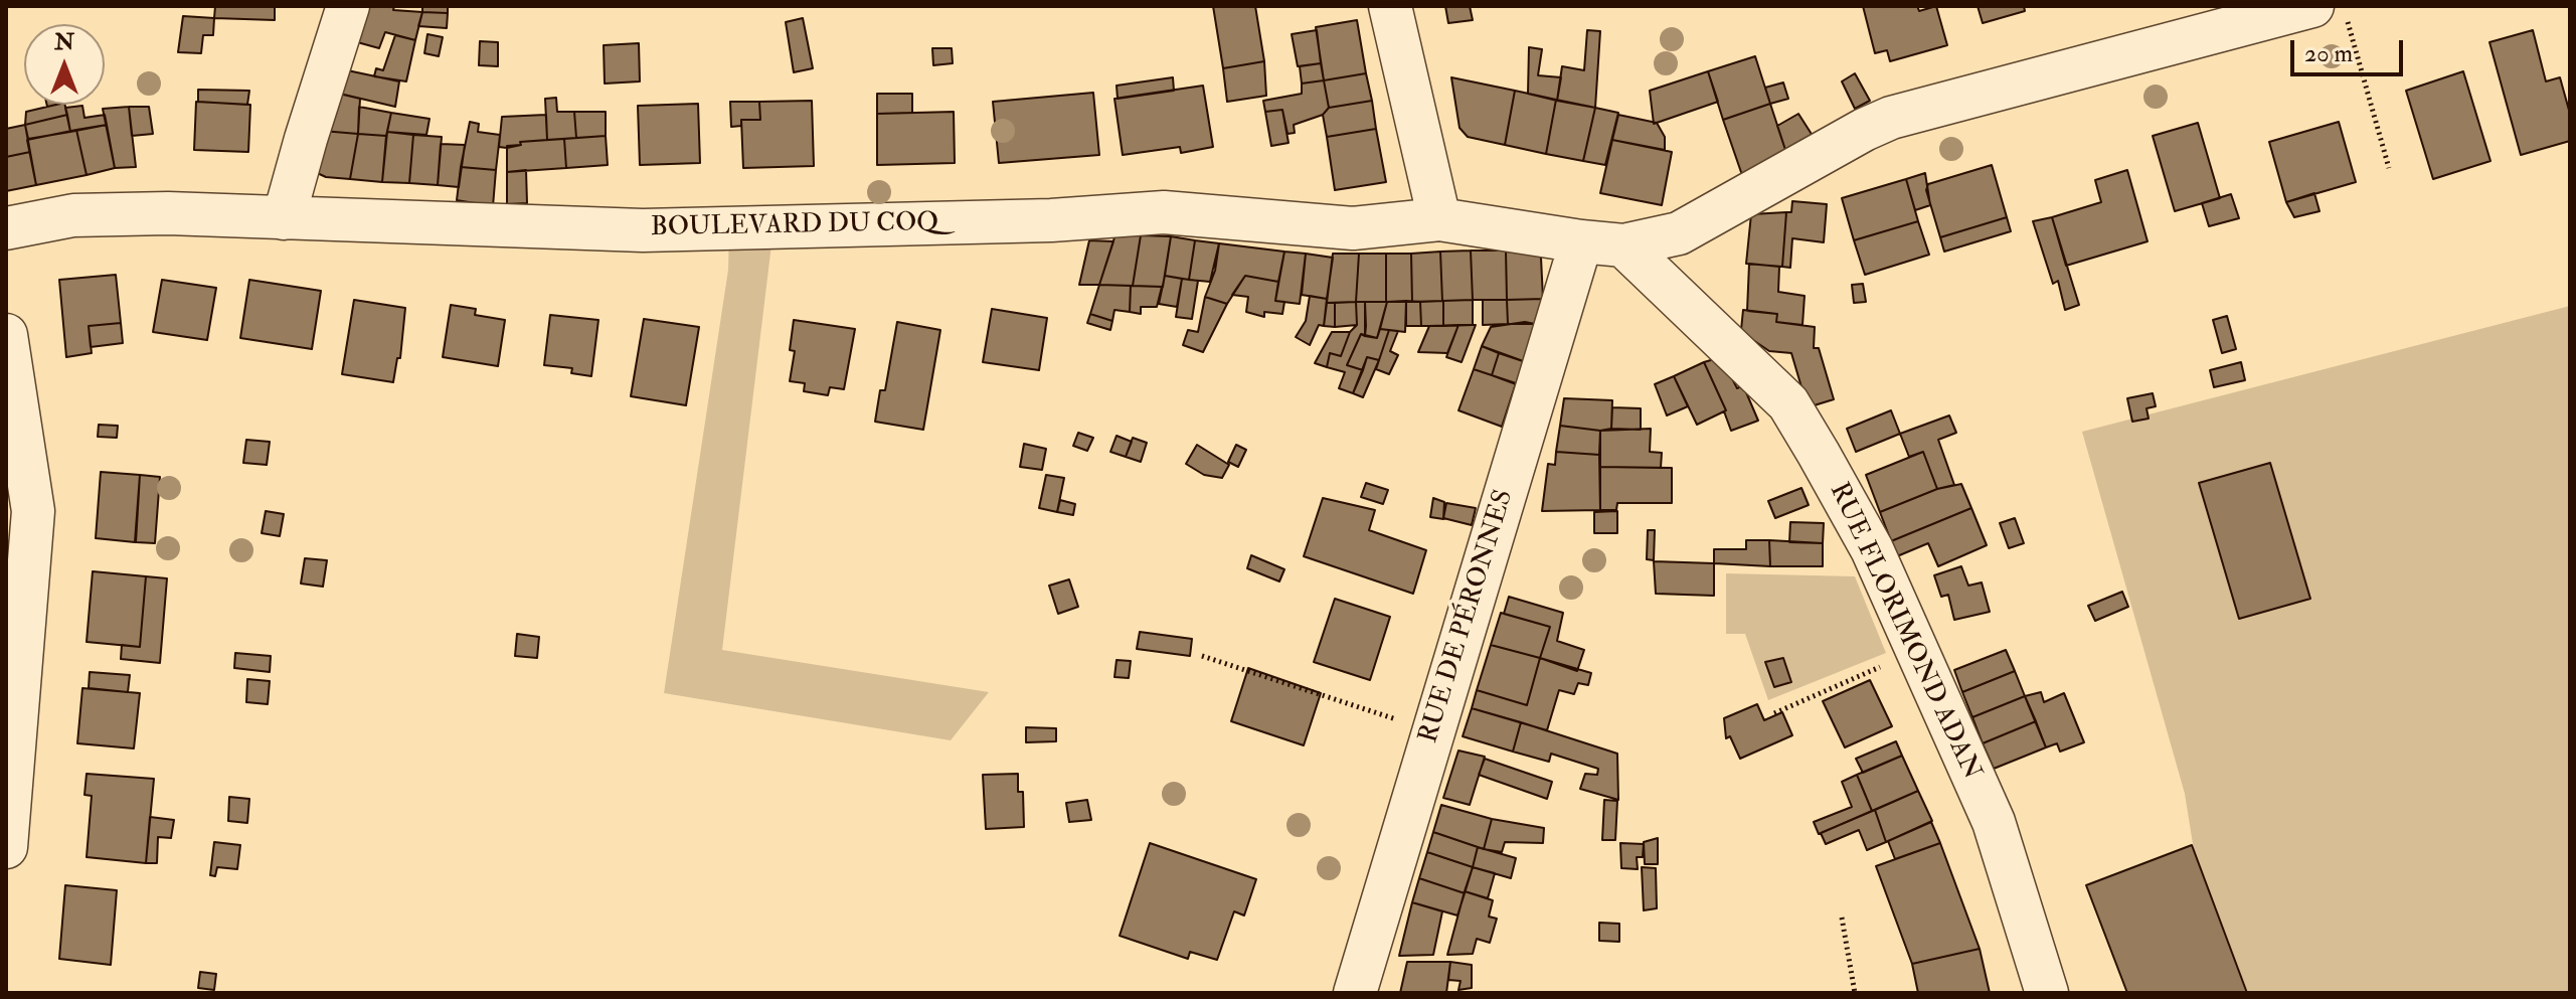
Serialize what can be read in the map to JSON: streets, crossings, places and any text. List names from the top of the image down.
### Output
{
  "streets": {
    "street": ["BOULEVARD DU COQ", "RUE DE PÉRONNES", "RUE FLORIMOND ADAN"]
  },
  "crossings": [
    ["BOULEVARD DU COQ", "RUE DE PÉRONNES"],
    ["BOULEVARD DU COQ", "RUE FLORIMOND ADAN"]
  ],
  "scale_bar": "20 m",
  "north": "top"
}
